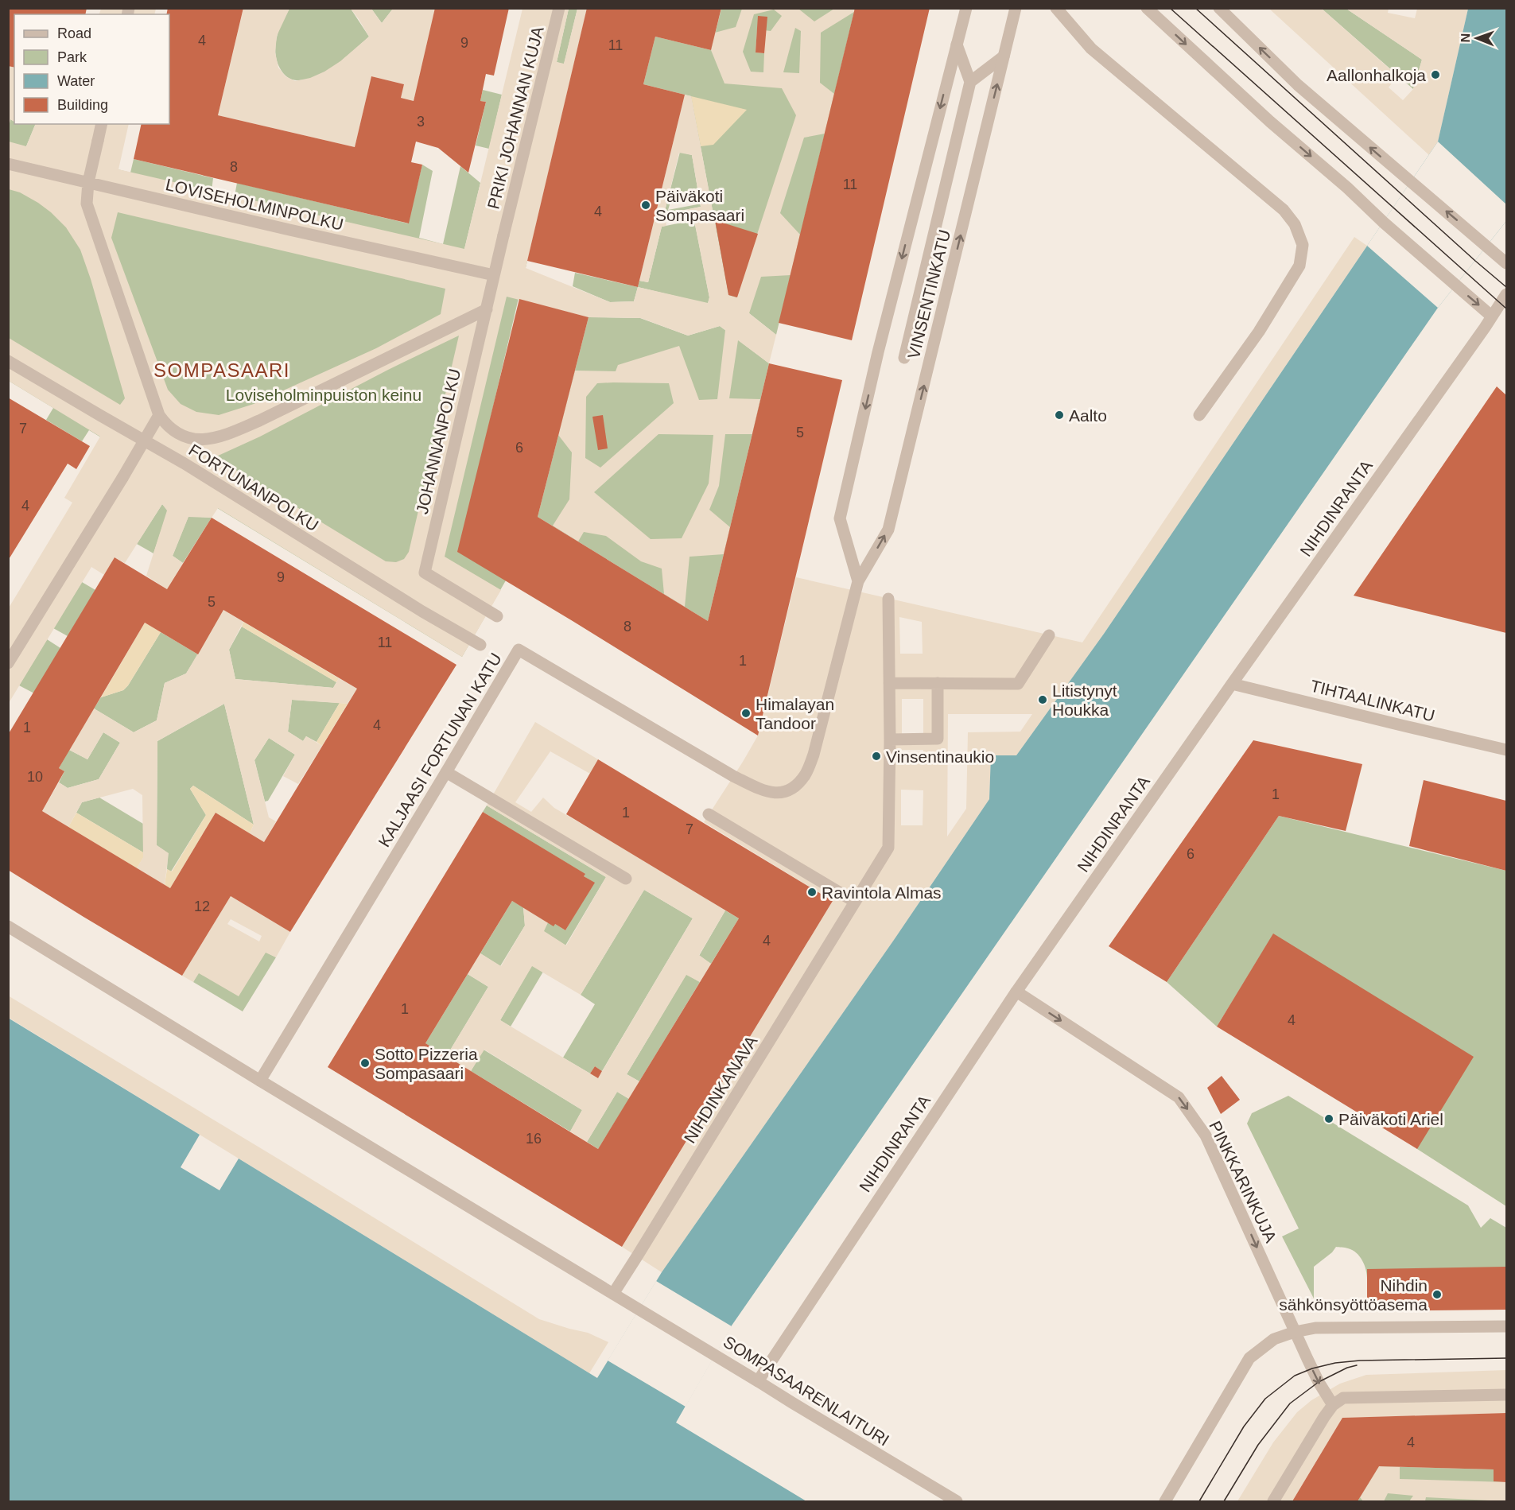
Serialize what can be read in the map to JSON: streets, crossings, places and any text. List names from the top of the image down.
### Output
{
  "streets": {
    "street": [
      "PRIKI JOHANNAN KUJA",
      "LOVISEHOLMINPOLKU",
      "VINSENTINKATU",
      "JOHANNANPOLKU",
      "FORTUNANPOLKU",
      "NIHDINRANTA",
      "TIHTAALINKATU",
      "KALJAASI FORTUNAN KATU",
      "NIHDINKANAVA",
      "PINKKARINKUJA",
      "SOMPASAARENLAITURI"
    ]
  },
  "crossings": [
    ["PRIKI JOHANNAN KUJA", "JOHANNANPOLKU"],
    ["LOVISEHOLMINPOLKU", "JOHANNANPOLKU"],
    ["VINSENTINKATU", "KALJAASI FORTUNAN KATU"],
    ["NIHDINRANTA", "TIHTAALINKATU"],
    ["NIHDINRANTA", "PINKKARINKUJA"],
    ["NIHDINRANTA", "SOMPASAARENLAITURI"],
    ["KALJAASI FORTUNAN KATU", "SOMPASAARENLAITURI"],
    ["NIHDINKANAVA", "SOMPASAARENLAITURI"]
  ],
  "one_way": ["PINKKARINKUJA"],
  "districts": ["SOMPASAARI"],
  "parks": ["Loviseholminpuiston keinu"],
  "places": [
    "Aallonhalkoja",
    "Päiväkoti Sompasaari",
    "Aalto",
    "Litistynyt Houkka",
    "Himalayan Tandoor",
    "Vinsentinaukio",
    "Ravintola Almas",
    "Sotto Pizzeria Sompasaari",
    "Päiväkoti Ariel",
    "Nihdin sähkönsyöttöasema"
  ],
  "house_numbers": [
    "4",
    "9",
    "11",
    "3",
    "8",
    "11",
    "4",
    "7",
    "5",
    "6",
    "4",
    "9",
    "5",
    "8",
    "11",
    "1",
    "4",
    "1",
    "10",
    "1",
    "1",
    "7",
    "6",
    "12",
    "4",
    "1",
    "4",
    "16",
    "4"
  ],
  "legend": [
    "Road",
    "Park",
    "Water",
    "Building"
  ],
  "north": "left"
}
